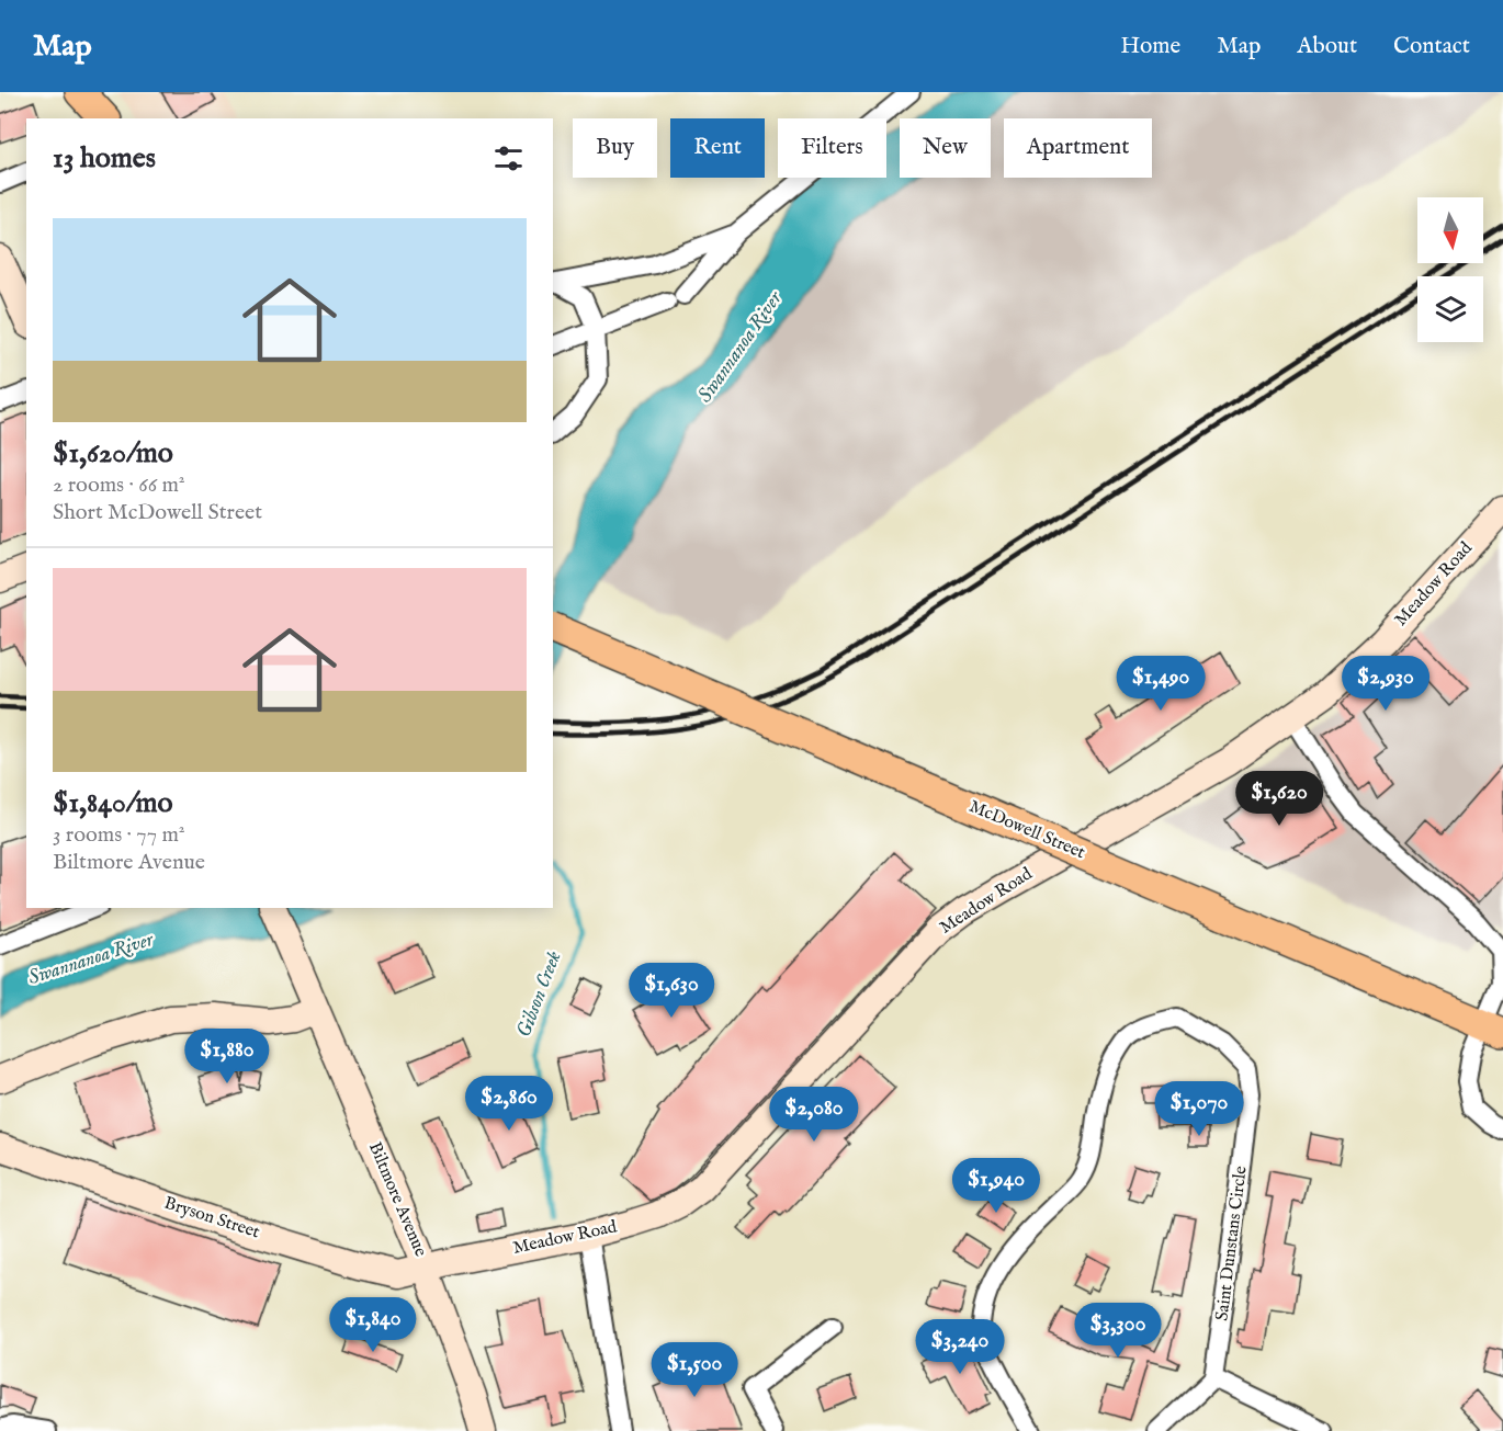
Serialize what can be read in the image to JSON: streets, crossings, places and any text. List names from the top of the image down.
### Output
{
  "streets": {
    "main road": [
      "Meadow Road",
      "McDowell Street",
      "Biltmore Avenue",
      "Bryson Street"
    ],
    "street": ["Saint Dunstans Circle"]
  },
  "crossings": [
    ["Meadow Road", "Biltmore Avenue"],
    ["Meadow Road", "Bryson Street"],
    ["Biltmore Avenue", "Bryson Street"]
  ],
  "water": ["Swannanoa River", "Gibson Creek"],
  "north": "bottom",
  "page": {
    "header": "Map",
    "nav": [
      "Home",
      "Map",
      "About",
      "Contact"
    ],
    "chip": [
      "Buy",
      "Rent",
      "Filters",
      "New",
      "Apartment"
    ],
    "heading": "13 homes",
    "list": [
      {
        "name": "$1,620/mo",
        "note": "2 rooms · 66 m² · Short McDowell Street"
      },
      {
        "name": "$1,840/mo",
        "note": "3 rooms · 77 m² · Biltmore Avenue"
      }
    ],
    "price": [
      "$1,490",
      "$2,930",
      "$1,620",
      "$1,630",
      "$1,880",
      "$2,860",
      "$1,070",
      "$2,080",
      "$1,940",
      "$1,840",
      "$3,300",
      "$3,240",
      "$1,500"
    ]
  }
}
